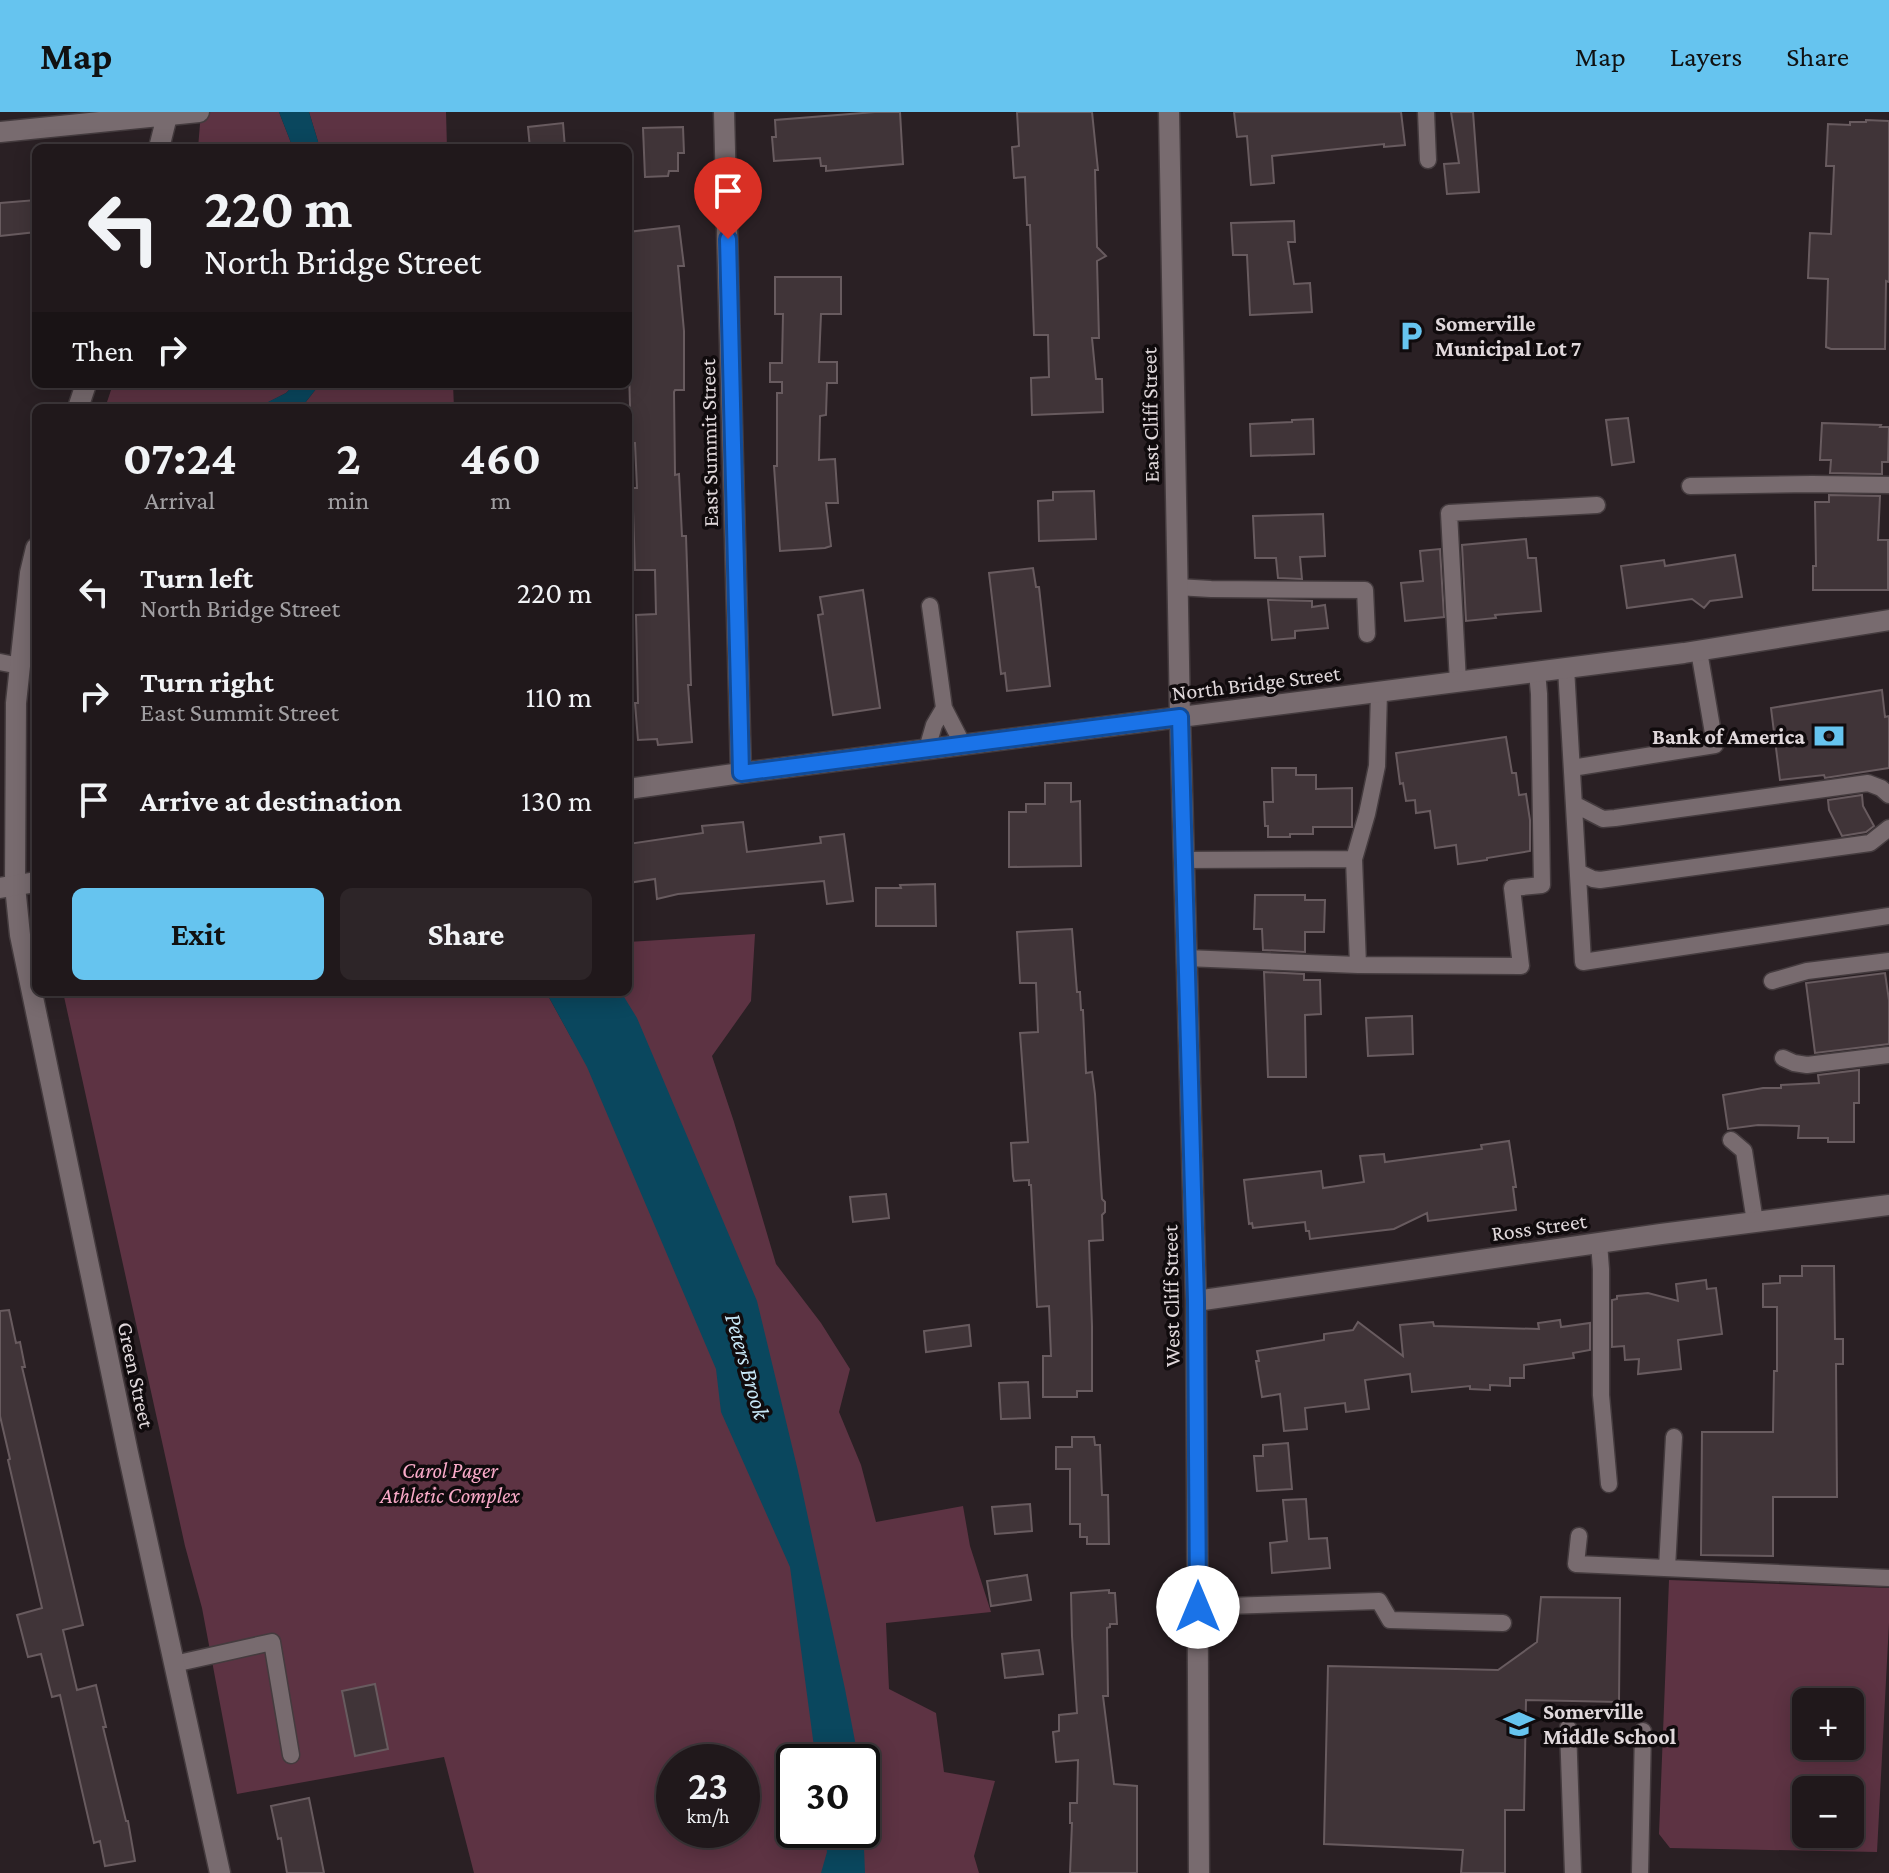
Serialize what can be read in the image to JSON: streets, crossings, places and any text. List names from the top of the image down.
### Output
{
  "streets": {
    "street": [
      "East Cliff Street",
      "East Summit Street",
      "North Bridge Street",
      "Ross Street",
      "West Cliff Street",
      "Green Street"
    ]
  },
  "crossings": [
    ["East Cliff Street", "North Bridge Street"],
    ["East Cliff Street", "West Cliff Street"],
    ["East Summit Street", "North Bridge Street"],
    ["North Bridge Street", "West Cliff Street"],
    ["Ross Street", "West Cliff Street"]
  ],
  "water": ["Peters Brook"],
  "parks": ["Carol Pager Athletic Complex"],
  "places": {
    "parking": ["Somerville Municipal Lot 7"],
    "bank": ["Bank of America"],
    "school or university": ["Somerville Middle School"]
  },
  "page": {
    "header": "Map",
    "nav": ["Map", "Layers", "Share"],
    "turn": ["220 m", "North Bridge Street"],
    "then": "Then",
    "eta": [
      "07:24",
      "Arrival",
      "2",
      "min",
      "460",
      "m"
    ],
    "list": [
      {
        "name": "Turn left",
        "note": "North Bridge Street",
        "value": "220 m"
      },
      {
        "name": "Turn right",
        "note": "East Summit Street",
        "value": "110 m"
      },
      {
        "name": "Arrive at destination",
        "value": "130 m"
      }
    ],
    "buttons": ["Exit", "Share"],
    "map_buttons": ["+", "−"],
    "speed": "23 km/h",
    "limit": "30"
  }
}
